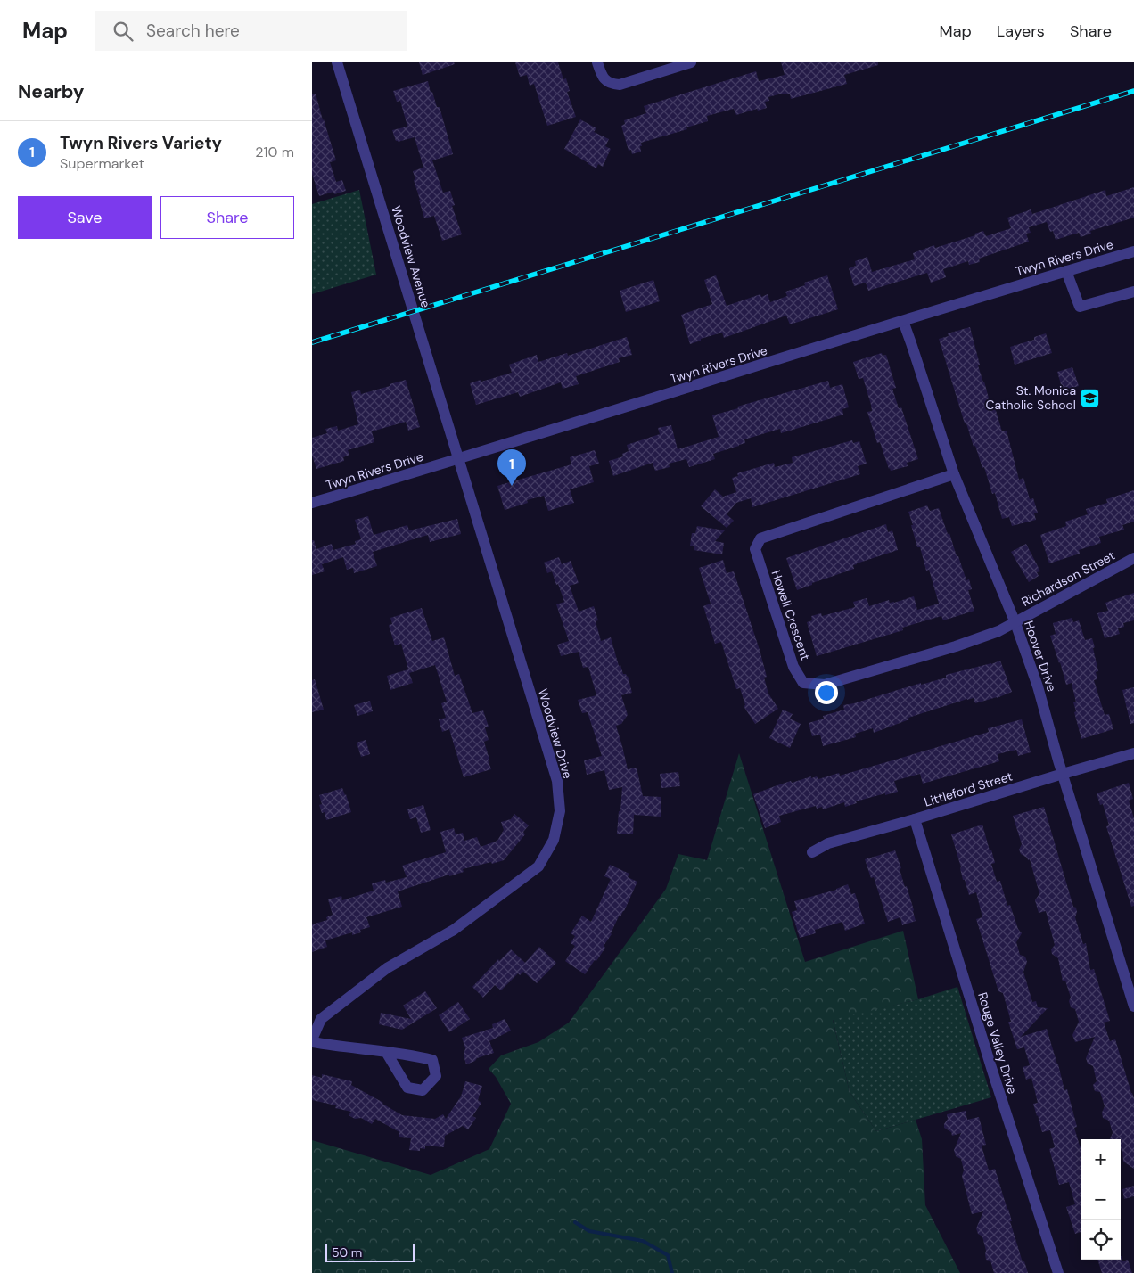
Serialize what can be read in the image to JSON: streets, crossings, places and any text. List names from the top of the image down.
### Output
{
  "streets": {
    "street": [
      "Woodview Avenue",
      "Twyn Rivers Drive",
      "Richardson Street",
      "Howell Crescent",
      "Hoover Drive",
      "Woodview Drive",
      "Littleford Street",
      "Rouge Valley Drive"
    ]
  },
  "crossings": [
    ["Woodview Avenue", "Twyn Rivers Drive"],
    ["Woodview Avenue", "Woodview Drive"],
    ["Twyn Rivers Drive", "Hoover Drive"],
    ["Twyn Rivers Drive", "Woodview Drive"],
    ["Richardson Street", "Howell Crescent"],
    ["Richardson Street", "Hoover Drive"],
    ["Howell Crescent", "Hoover Drive"],
    ["Hoover Drive", "Littleford Street"],
    ["Littleford Street", "Rouge Valley Drive"]
  ],
  "places": {
    "school or university": ["St. Monica Catholic School"]
  },
  "scale_bar": "50 m",
  "page": {
    "header": "Map",
    "search": "Search here",
    "nav": ["Map", "Layers", "Share"],
    "heading": "Nearby",
    "list": [
      {
        "mark": "1",
        "name": "Twyn Rivers Variety",
        "note": "Supermarket",
        "value": "210 m"
      }
    ],
    "buttons": ["Save", "Share"],
    "pins": "1",
    "map_buttons": ["+", "−"],
    "scale": "50 m"
  }
}
